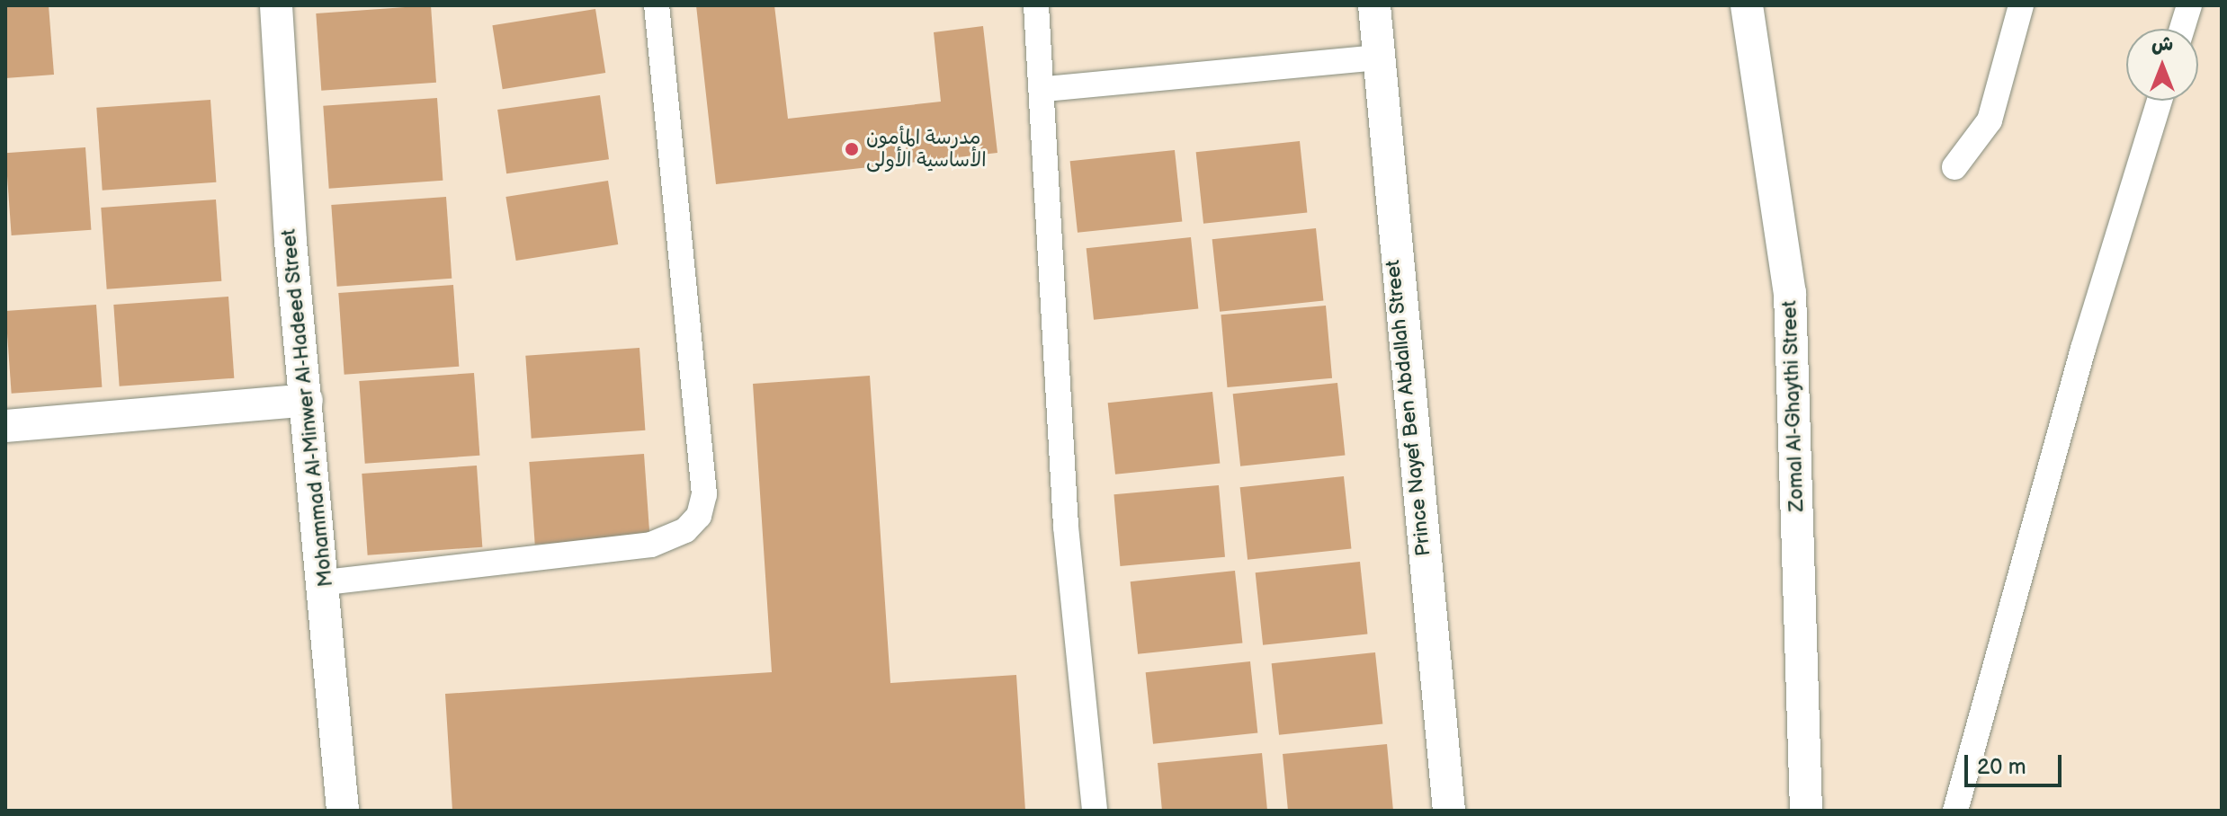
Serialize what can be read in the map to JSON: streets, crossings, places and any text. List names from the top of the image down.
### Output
{
  "streets": {
    "street": ["Zomal Al-Ghaythi Street", "Mohammad Al-Minwer Al-Hadeed Street", "Prince Nayef Ben Abdallah Street"]
  },
  "places": ["مدرسة المأمون الأساسية الأولى"],
  "scale_bar": "20 m",
  "north": "top"
}
